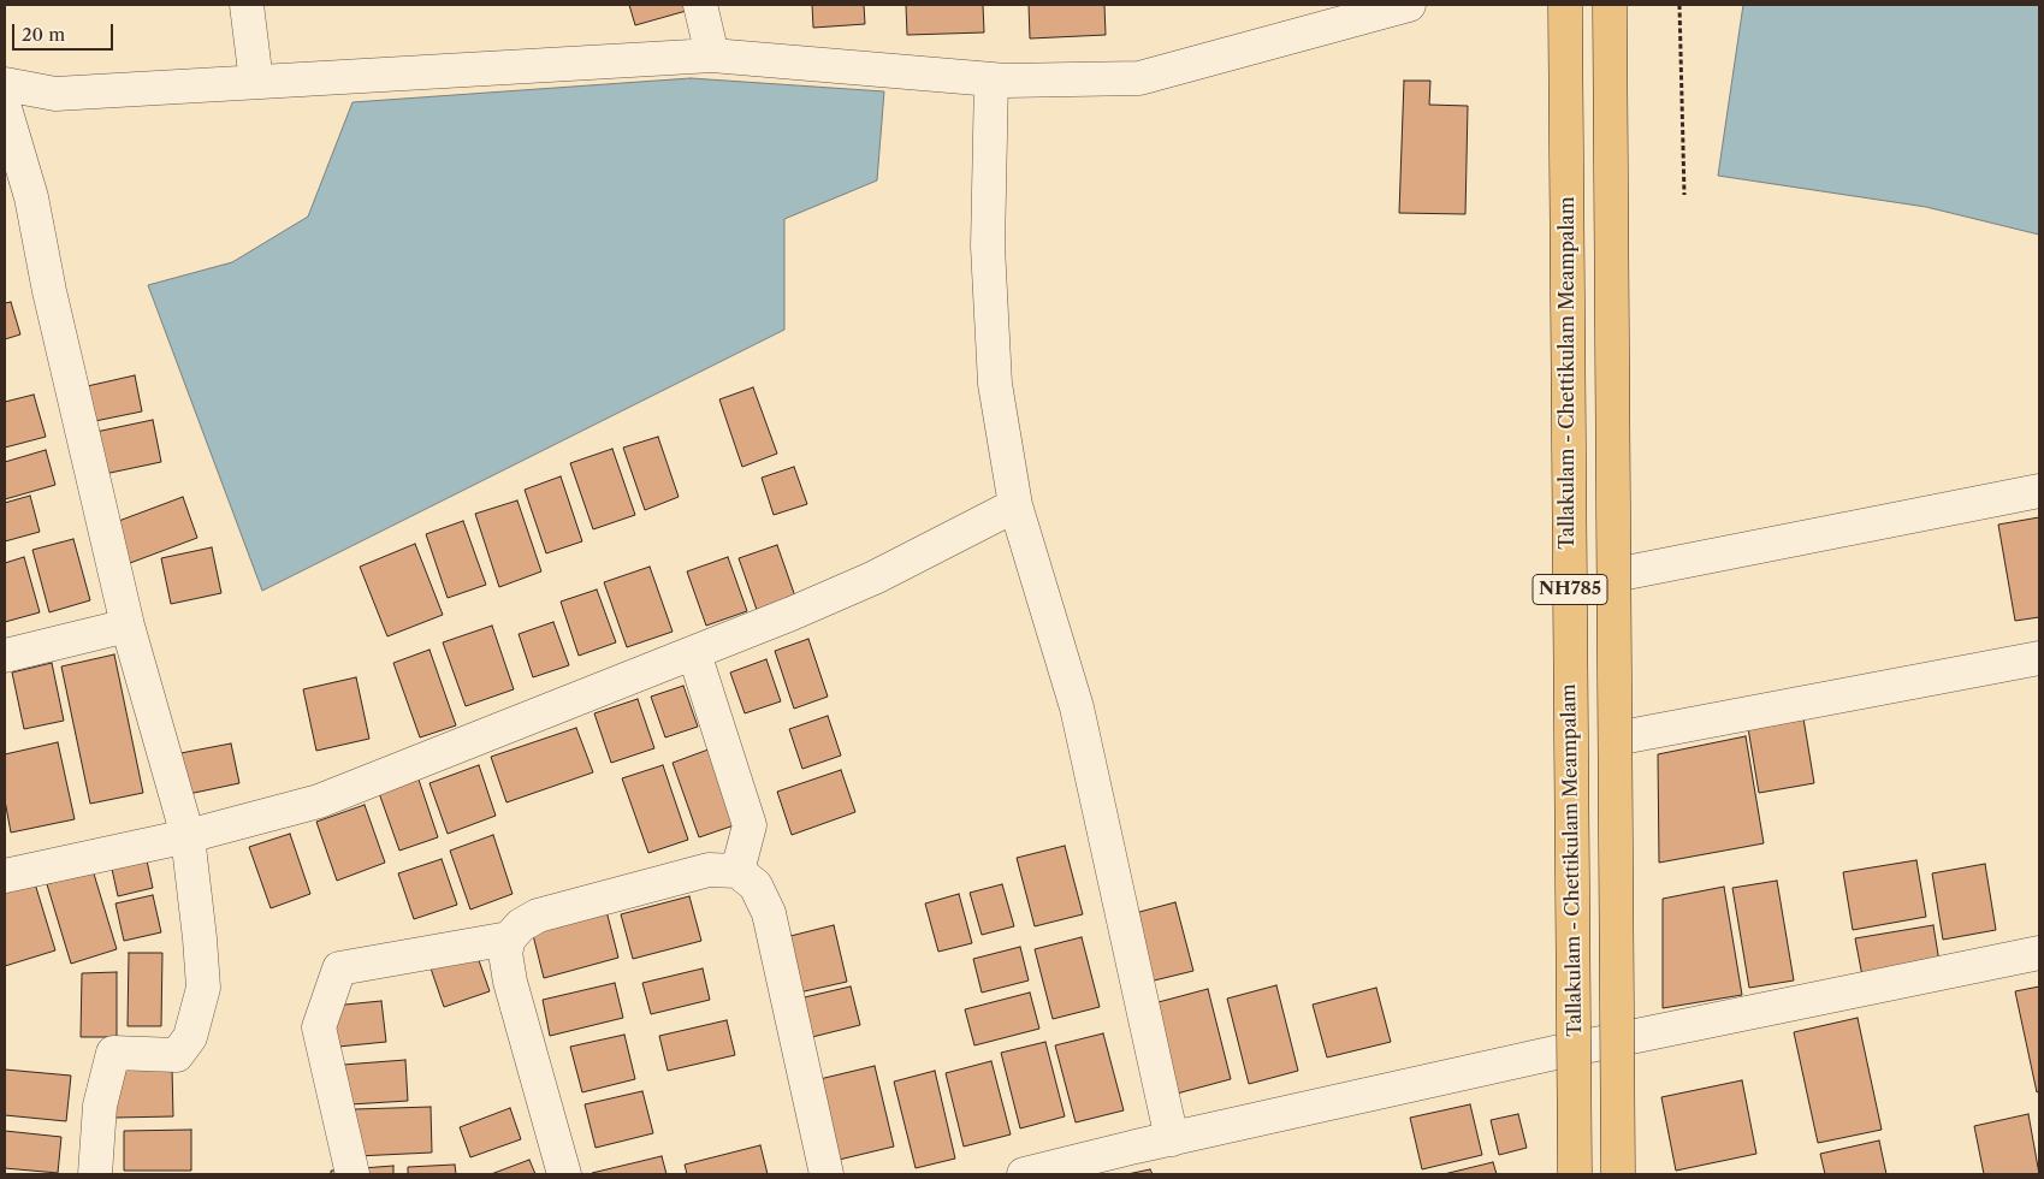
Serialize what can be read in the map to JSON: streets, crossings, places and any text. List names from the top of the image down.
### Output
{
  "streets": {
    "highway": ["Tallakulam - Chettikulam Meampalam", "NH785"]
  },
  "scale_bar": "20 m"
}
